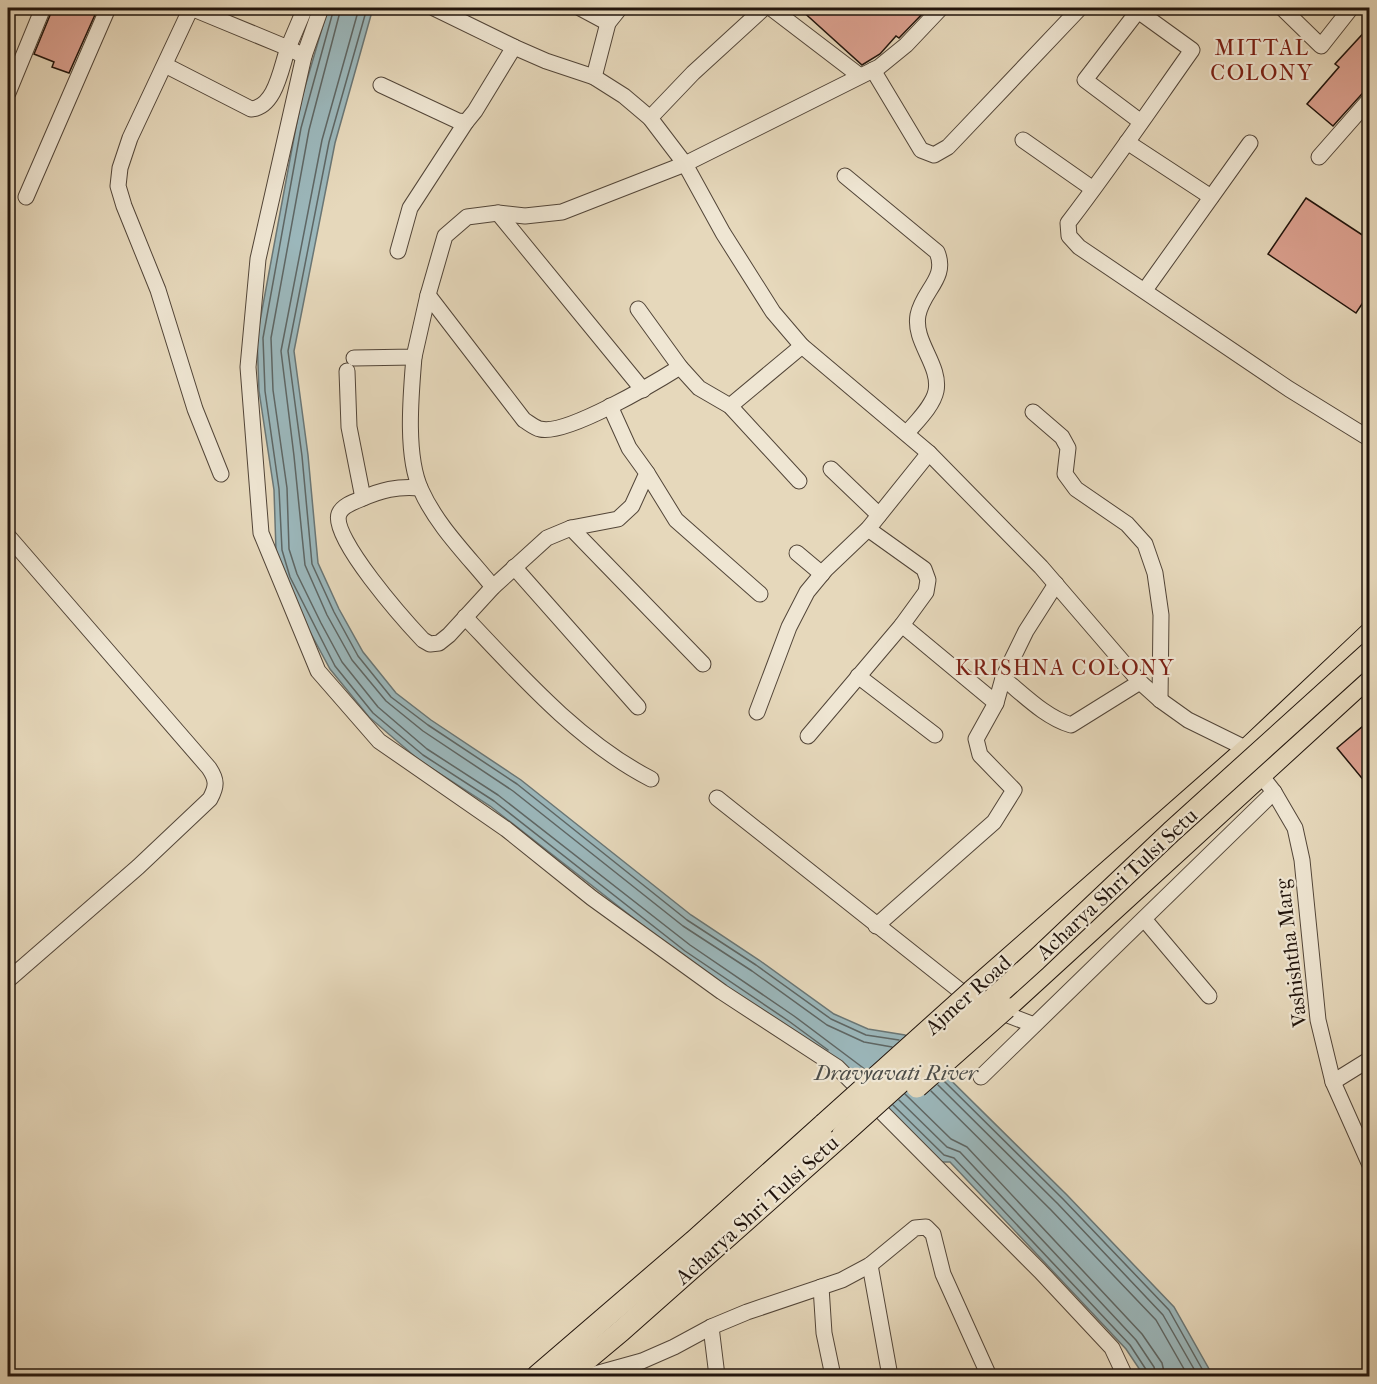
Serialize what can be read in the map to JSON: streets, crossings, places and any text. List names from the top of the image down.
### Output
{
  "streets": {
    "highway": ["Acharya Shri Tulsi Setu", "Ajmer Road"],
    "street": ["Vashishtha Marg"]
  },
  "crossings": [
    ["Vashishtha Marg", "Ajmer Road"]
  ],
  "districts": ["MITTAL COLONY", "KRISHNA COLONY"],
  "water": ["Dravyavati River"]
}
